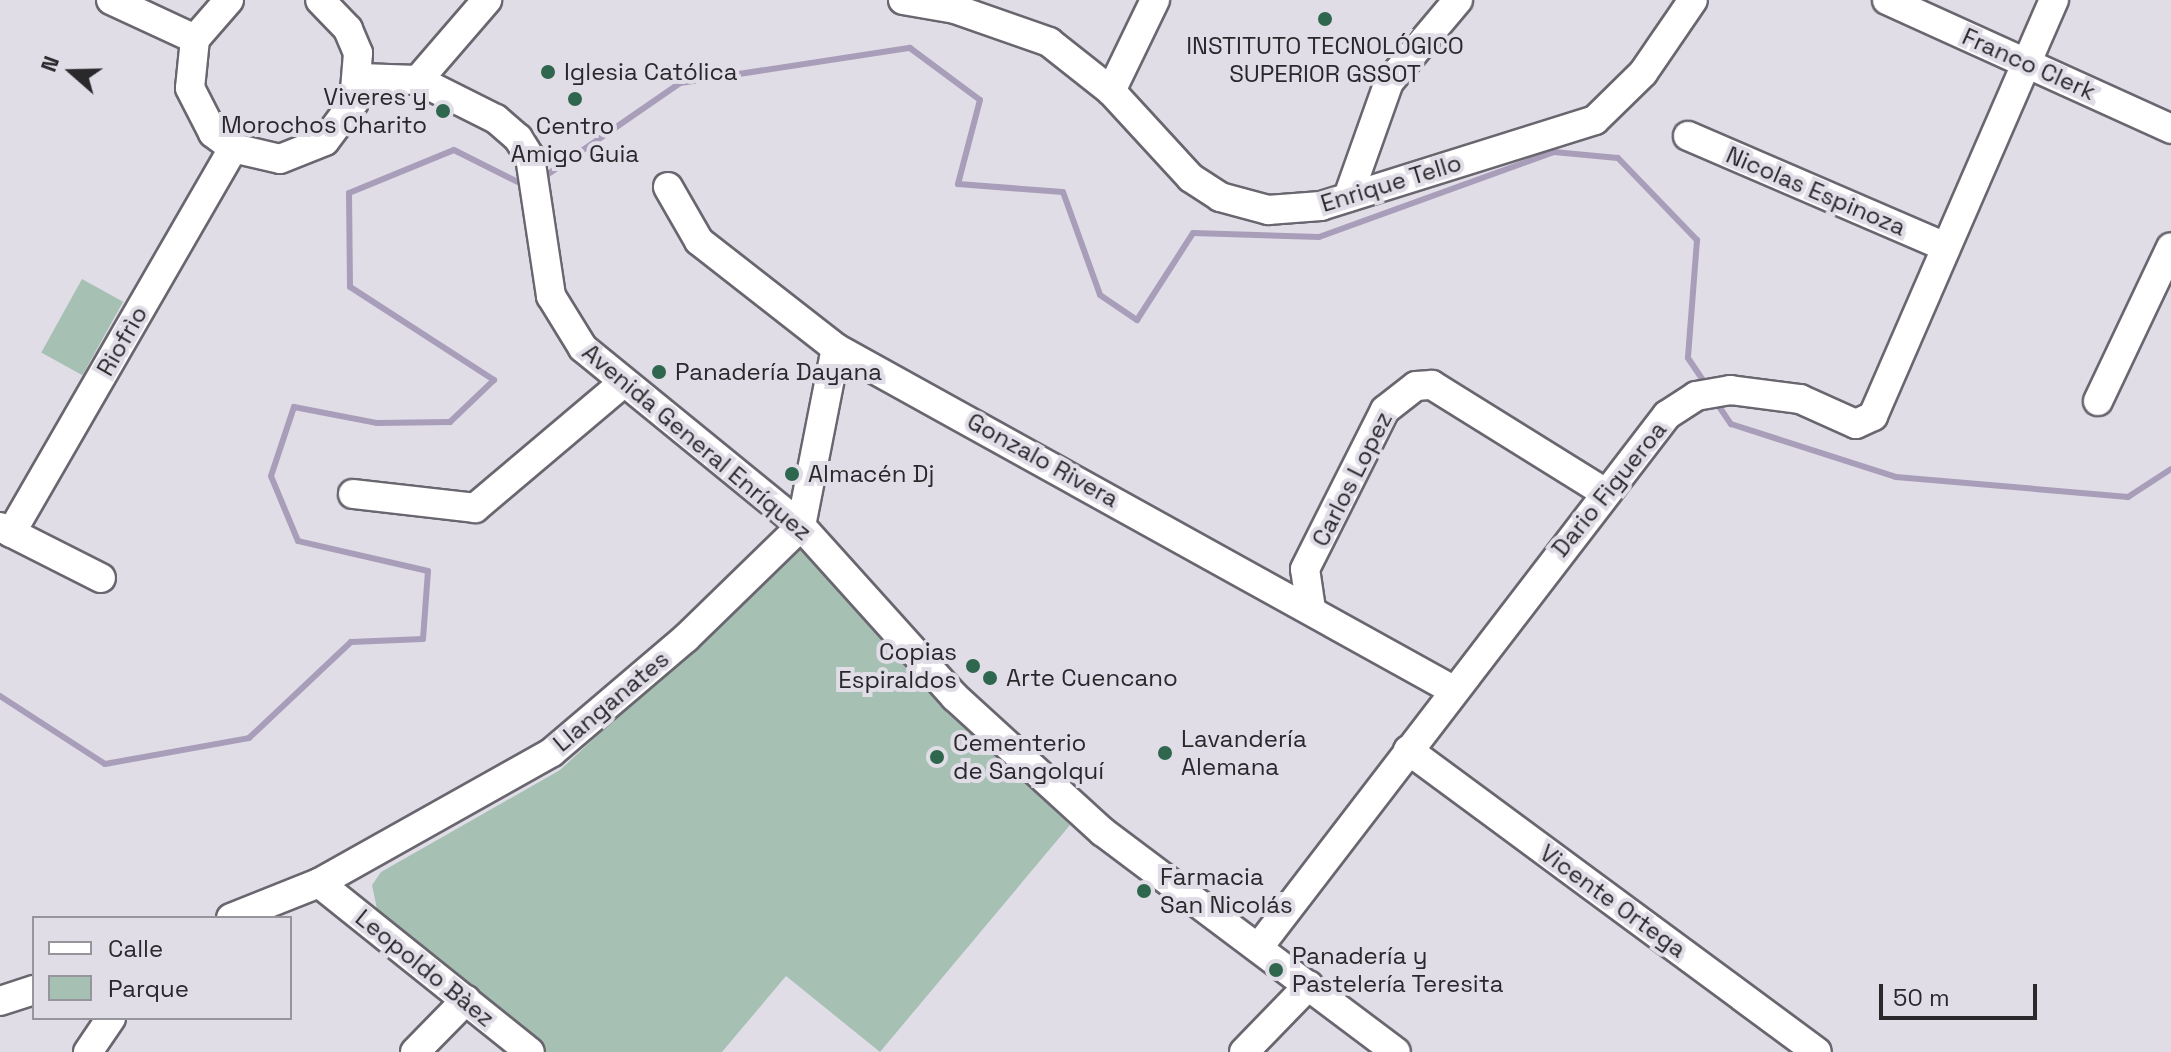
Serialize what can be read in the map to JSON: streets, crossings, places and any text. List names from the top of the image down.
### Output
{
  "streets": {
    "street": [
      "Franco Clerk",
      "Enrique Tello",
      "Nicolas Espinoza",
      "Riofrìo",
      "Avenida General Enríquez",
      "Gonzalo Rivera",
      "Carlos Lopez",
      "Dario Figueroa",
      "Llanganates",
      "Vicente Ortega",
      "Leopoldo Bàez"
    ]
  },
  "crossings": [
    ["Franco Clerk", "Dario Figueroa"],
    ["Nicolas Espinoza", "Dario Figueroa"],
    ["Avenida General Enríquez", "Dario Figueroa"],
    ["Avenida General Enríquez", "Llanganates"],
    ["Gonzalo Rivera", "Carlos Lopez"],
    ["Gonzalo Rivera", "Dario Figueroa"],
    ["Carlos Lopez", "Dario Figueroa"],
    ["Dario Figueroa", "Vicente Ortega"],
    ["Llanganates", "Leopoldo Bàez"]
  ],
  "places": [
    "INSTITUTO TECNOLÓGICO SUPERIOR GSSOT",
    "Iglesia Católica",
    "Centro Amigo Guia",
    "Viveres y Morochos Charito",
    "Panadería Dayana",
    "Almacén Dj",
    "Copias Espiraldos",
    "Arte Cuencano",
    "Lavandería Alemana",
    "Cementerio de Sangolquí",
    "Farmacia San Nicolás",
    "Panadería y Pastelería Teresita"
  ],
  "legend": ["Calle", "Parque"],
  "scale_bar": "50 m",
  "north": "left"
}
